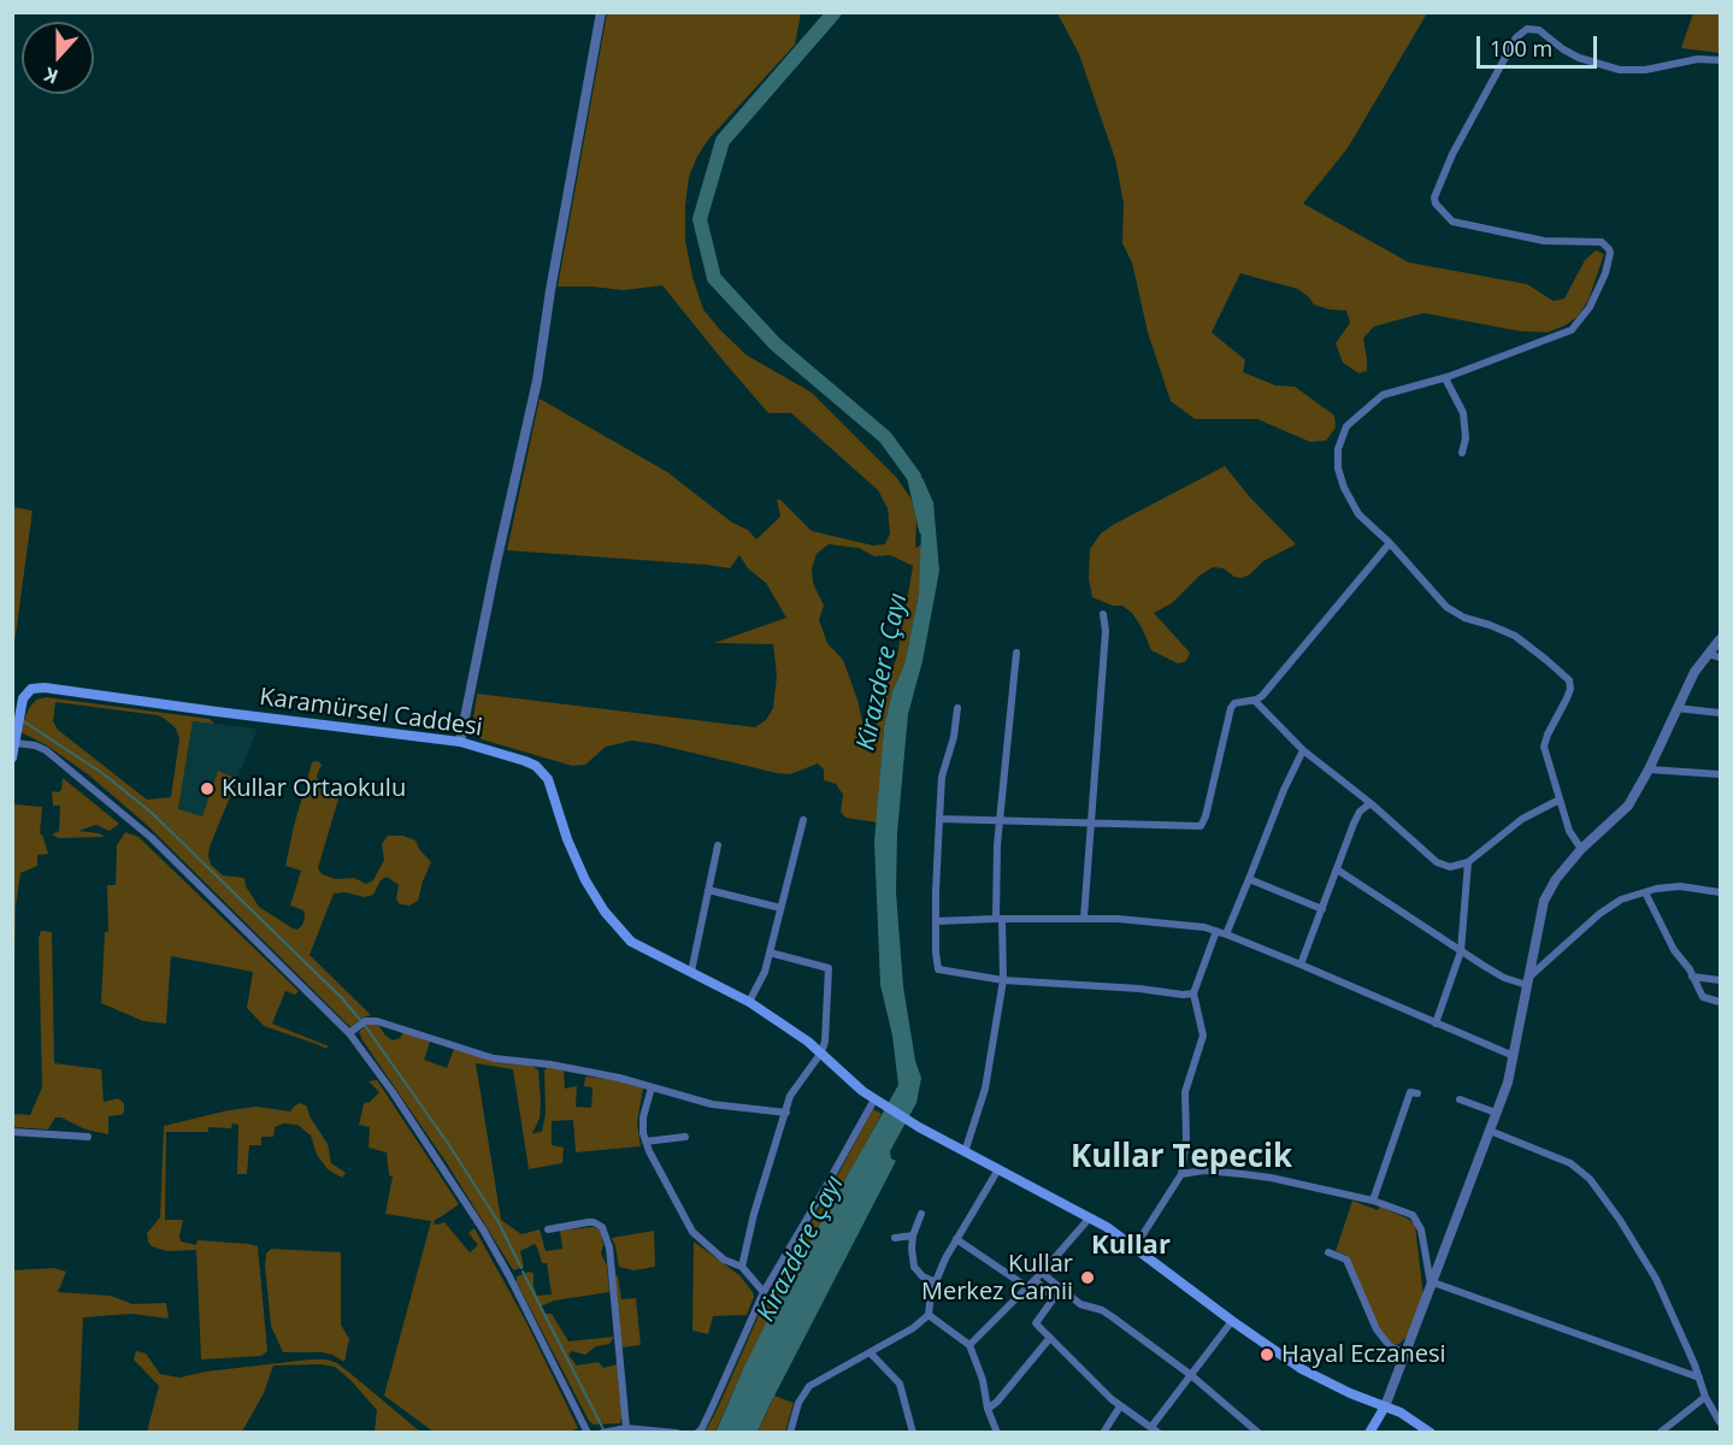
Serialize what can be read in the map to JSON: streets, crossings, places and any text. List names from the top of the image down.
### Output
{
  "streets": {
    "main road": ["Karamürsel Caddesi"]
  },
  "districts": ["Kullar Tepecik", "Kullar"],
  "water": ["Kirazdere Çayı"],
  "places": ["Kullar Ortaokulu", "Kullar Merkez Camii", "Hayal Eczanesi"],
  "scale_bar": "100 m",
  "north": "bottom"
}
